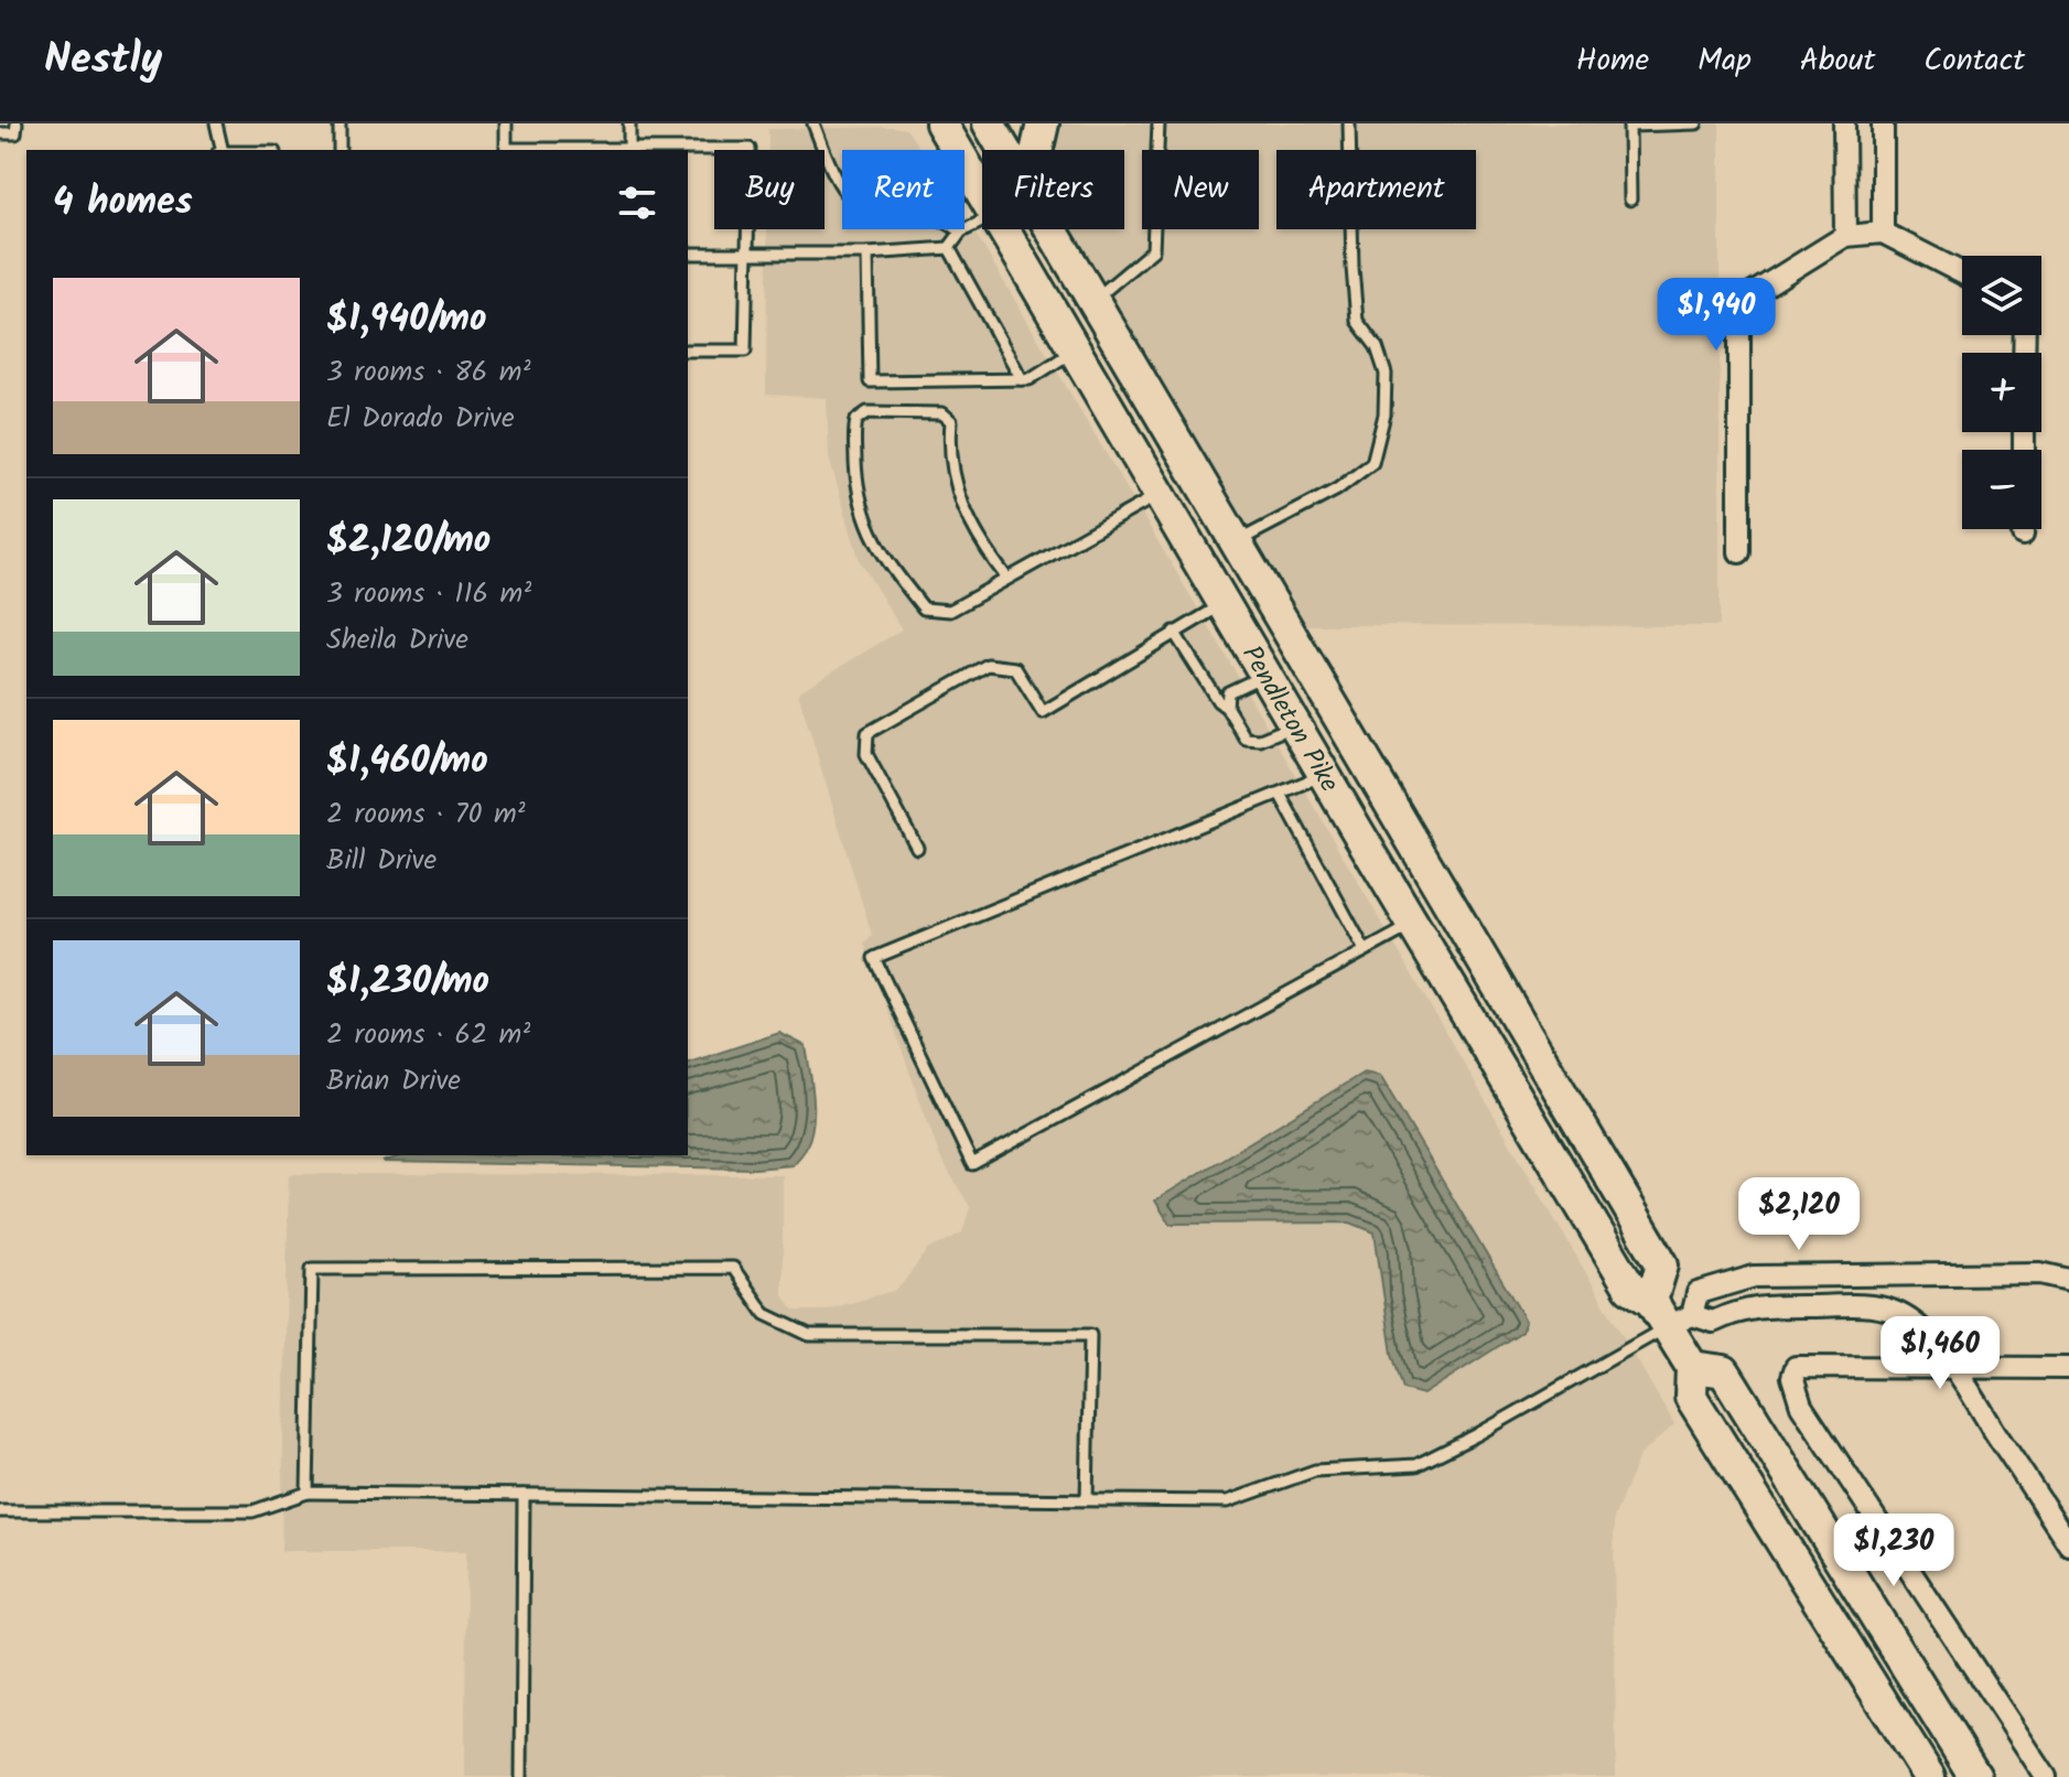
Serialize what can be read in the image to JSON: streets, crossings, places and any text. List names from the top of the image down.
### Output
{
  "streets": {
    "main road": ["Pendleton Pike"]
  },
  "page": {
    "header": "Nestly",
    "nav": [
      "Home",
      "Map",
      "About",
      "Contact"
    ],
    "chip": [
      "Buy",
      "Rent",
      "Filters",
      "New",
      "Apartment"
    ],
    "heading": "4 homes",
    "map_buttons": ["+", "−"],
    "list": [
      {
        "name": "$1,940/mo",
        "note": "3 rooms · 86 m² · El Dorado Drive"
      },
      {
        "name": "$2,120/mo",
        "note": "3 rooms · 116 m² · Sheila Drive"
      },
      {
        "name": "$1,460/mo",
        "note": "2 rooms · 70 m² · Bill Drive"
      },
      {
        "name": "$1,230/mo",
        "note": "2 rooms · 62 m² · Brian Drive"
      }
    ],
    "price": [
      "$1,940",
      "$2,120",
      "$1,460",
      "$1,230"
    ]
  }
}
